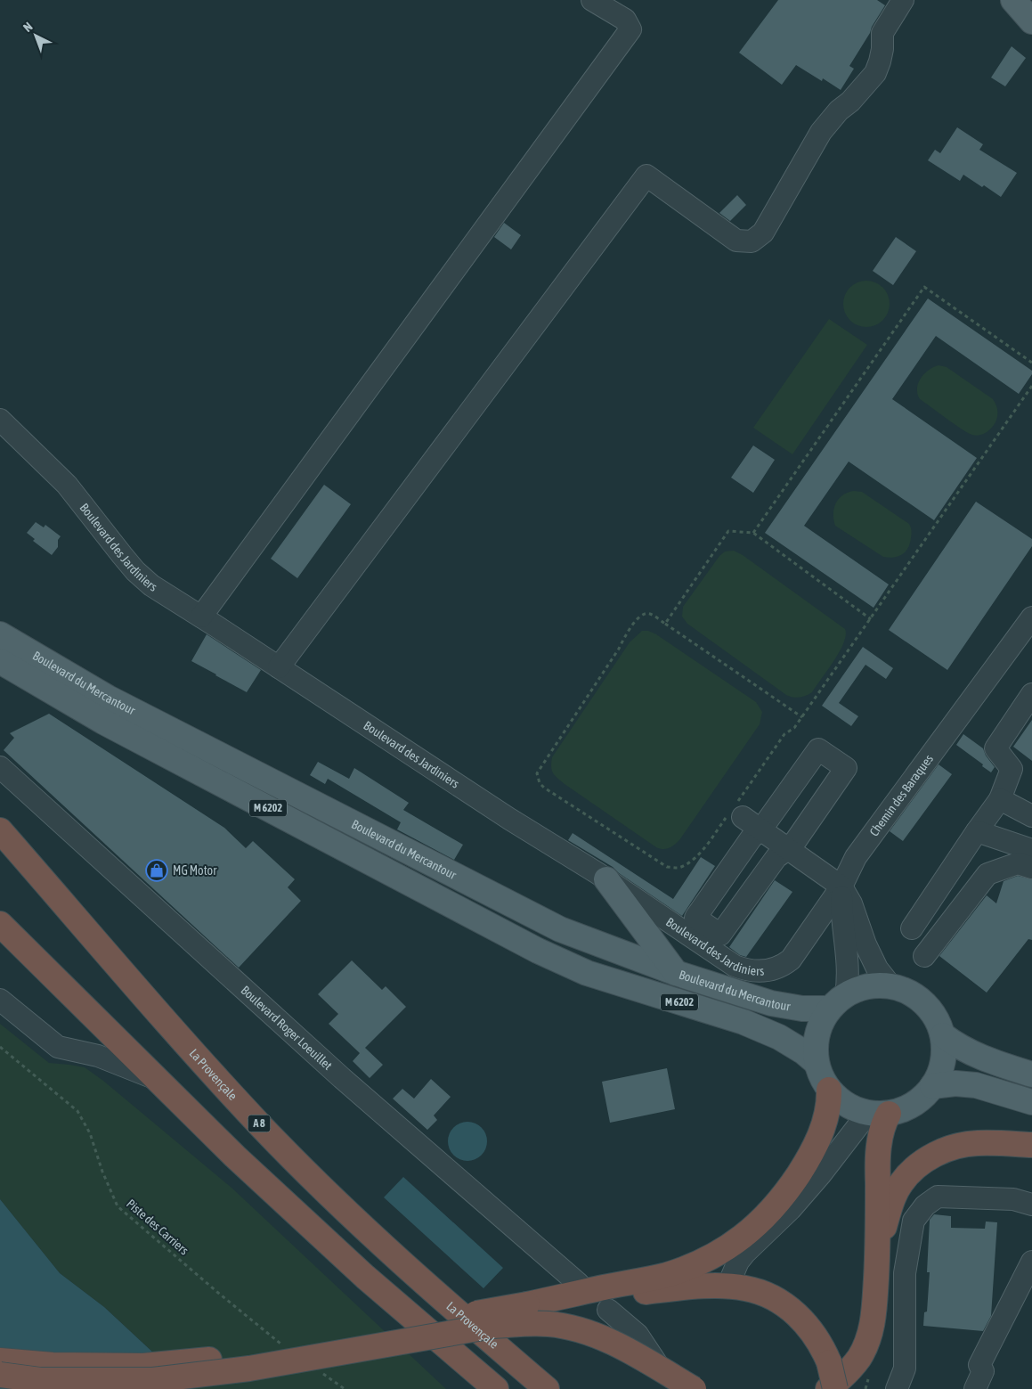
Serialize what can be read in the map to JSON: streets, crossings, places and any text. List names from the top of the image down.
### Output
{
  "streets": {
    "highway": ["La Provençale", "A 8"],
    "main road": ["Boulevard du Mercantour", "M 6202"],
    "street": ["Boulevard des Jardiniers", "Chemin des Baraques", "Boulevard Roger Loeuillet"],
    "path": ["Piste des Carriers"]
  },
  "crossings": [
    ["Boulevard des Jardiniers", "Chemin des Baraques"]
  ],
  "places": {
    "shop": ["MG Motor"]
  },
  "north": "top left"
}
